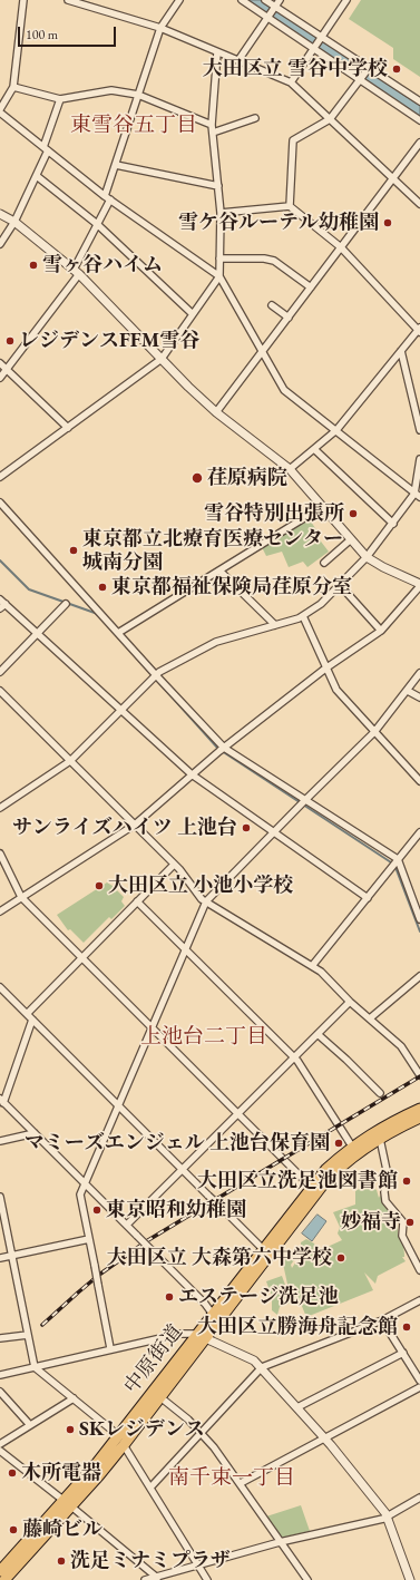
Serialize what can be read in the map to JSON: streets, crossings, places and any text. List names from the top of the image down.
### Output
{
  "streets": {
    "main road": ["中原街道"]
  },
  "districts": ["東雪谷五丁目", "上池台二丁目", "南千束一丁目"],
  "places": [
    "大田区立 雪谷中学校",
    "雪ケ谷ルーテル幼稚園",
    "雪ヶ谷ハイム",
    "レジデンスFFM雪谷",
    "荏原病院",
    "雪谷特別出張所",
    "東京都立北療育医療センター 城南分園",
    "東京都福祉保険局荏原分室",
    "サンライズハイツ 上池台",
    "大田区立 小池小学校",
    "マミーズエンジェル 上池台保育園",
    "大田区立洗足池図書館",
    "東京昭和幼稚園",
    "妙福寺",
    "大田区立 大森第六中学校",
    "エステージ洗足池",
    "大田区立勝海舟記念館",
    "SKレジデンス",
    "木所電器",
    "藤崎ビル",
    "洗足ミナミプラザ"
  ],
  "scale_bar": "100 m"
}
